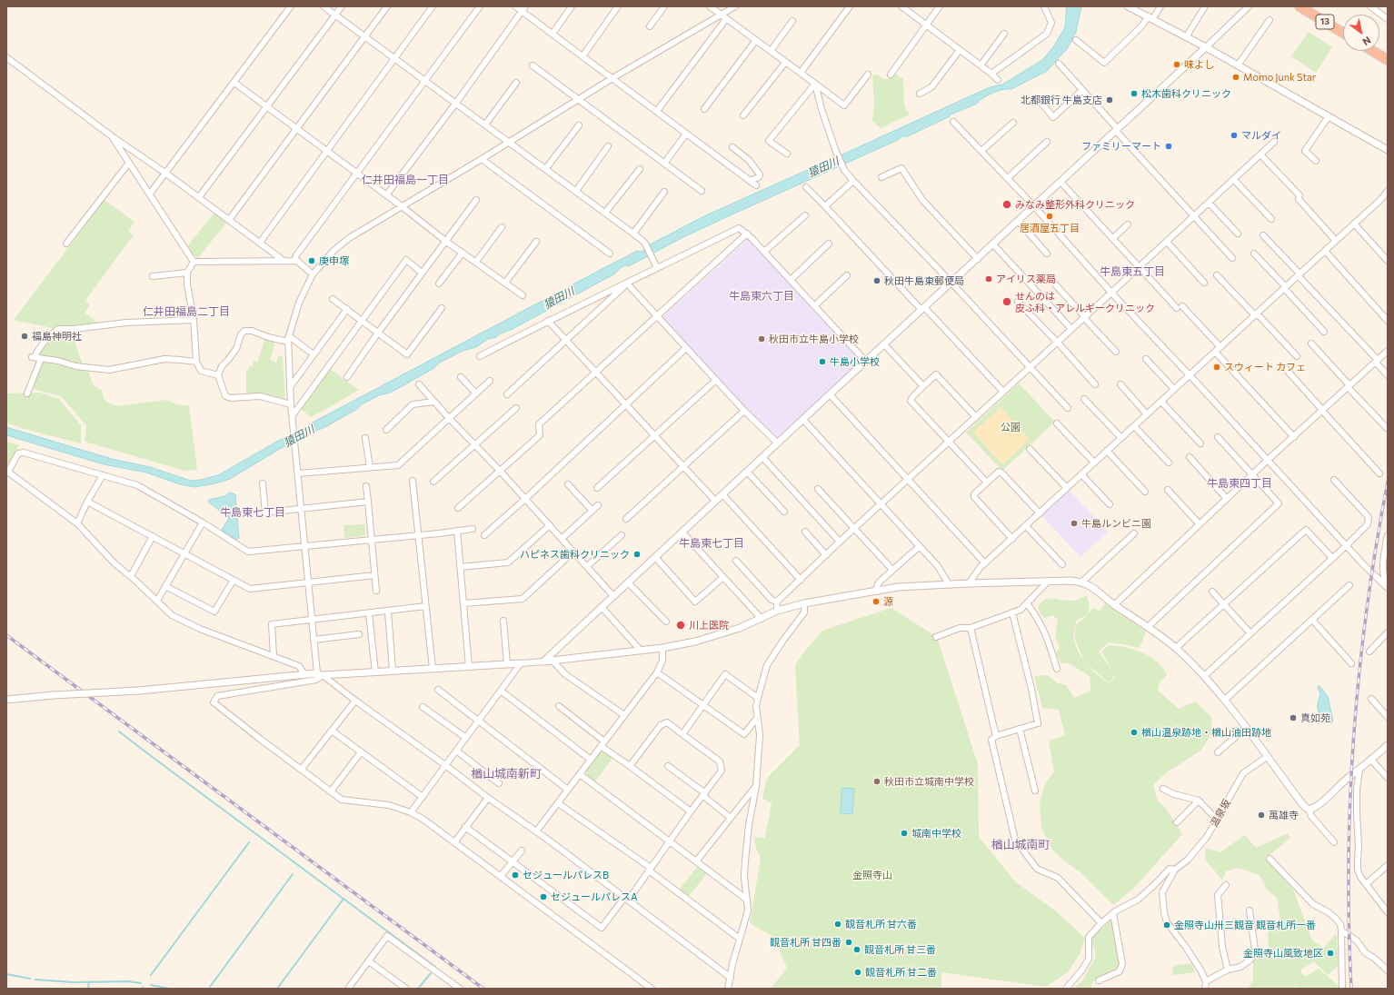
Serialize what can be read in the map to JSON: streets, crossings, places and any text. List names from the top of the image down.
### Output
{
  "streets": {
    "highway": ["13"],
    "street": ["温泉坂"]
  },
  "districts": [
    "仁井田福島一丁目",
    "牛島東五丁目",
    "牛島東六丁目",
    "仁井田福島二丁目",
    "牛島東四丁目",
    "牛島東七丁目",
    "牛島東七丁目",
    "楢山城南新町",
    "楢山城南町"
  ],
  "water": ["猿田川"],
  "parks": ["公園", "金照寺山"],
  "places": [
    "味よし",
    "Momo Junk Star",
    "松木歯科クリニック",
    "北都銀行 牛島支店",
    "マルダイ",
    "ファミリーマート",
    "みなみ整形外科クリニック",
    "居酒屋五丁目",
    "庚申塚",
    "アイリス薬局",
    "秋田牛島東郵便局",
    "せんのは 皮ふ科・アレルギークリニック",
    "福島神明社",
    "秋田市立牛島小学校",
    "牛島小学校",
    "スウィート カフェ",
    "牛島ルンビニ園",
    "ハピネス歯科クリニック",
    "源",
    "川上医院",
    "真如苑",
    "楢山温泉跡地・楢山油田跡地",
    "秋田市立城南中学校",
    "萬雄寺",
    "城南中学校",
    "セジュールパレスB",
    "セジュールパレスA",
    "観音札所 甘六番",
    "金照寺山卅三観音 観音札所一番",
    "観音札所 甘四番",
    "観音札所 甘三番",
    "金照寺山風致地区",
    "観音札所 甘二番"
  ],
  "north": "bottom right"
}
